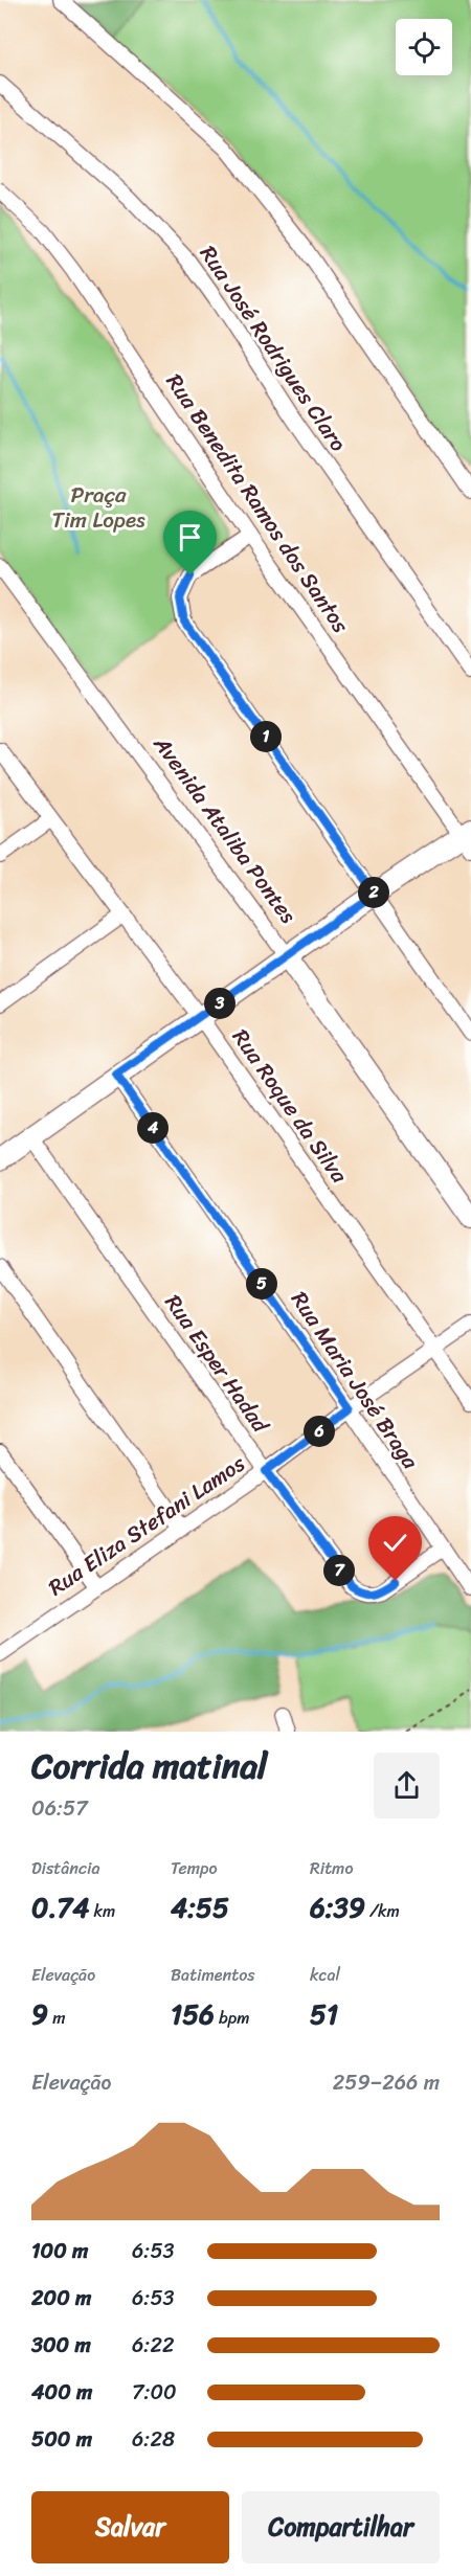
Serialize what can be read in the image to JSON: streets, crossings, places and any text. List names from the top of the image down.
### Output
{
  "streets": {
    "street": [
      "Rua José Rodrigues Claro",
      "Rua Benedita Ramos dos Santos",
      "Avenida Ataliba Pontes",
      "Rua Roque da Silva",
      "Rua Esper Hadad",
      "Rua Maria José Braga",
      "Rua Eliza Stefani Lamos"
    ]
  },
  "crossings": [
    ["Rua Roque da Silva", "Rua Eliza Stefani Lamos"],
    ["Rua Esper Hadad", "Rua Maria José Braga"],
    ["Rua Esper Hadad", "Rua Eliza Stefani Lamos"],
    ["Rua Maria José Braga", "Rua Eliza Stefani Lamos"]
  ],
  "parks": ["Praça Tim Lopes"],
  "page": {
    "pins": [
      "1",
      "2",
      "3",
      "4",
      "5",
      "6",
      "7"
    ],
    "heading": ["Corrida matinal", "06:57"],
    "stats": [
      ["Distância", "0.74 km"],
      ["Tempo", "4:55"],
      ["Ritmo", "6:39 /km"],
      ["Elevação", "9 m"],
      ["Batimentos", "156 bpm"],
      ["kcal", "51"]
    ],
    "chart": ["Elevação", "259–266 m"],
    "list": [
      {
        "name": "100 m",
        "note": "6:53"
      },
      {
        "name": "200 m",
        "note": "6:53"
      },
      {
        "name": "300 m",
        "note": "6:22"
      },
      {
        "name": "400 m",
        "note": "7:00"
      },
      {
        "name": "500 m",
        "note": "6:28"
      }
    ],
    "buttons": ["Salvar", "Compartilhar"]
  }
}
